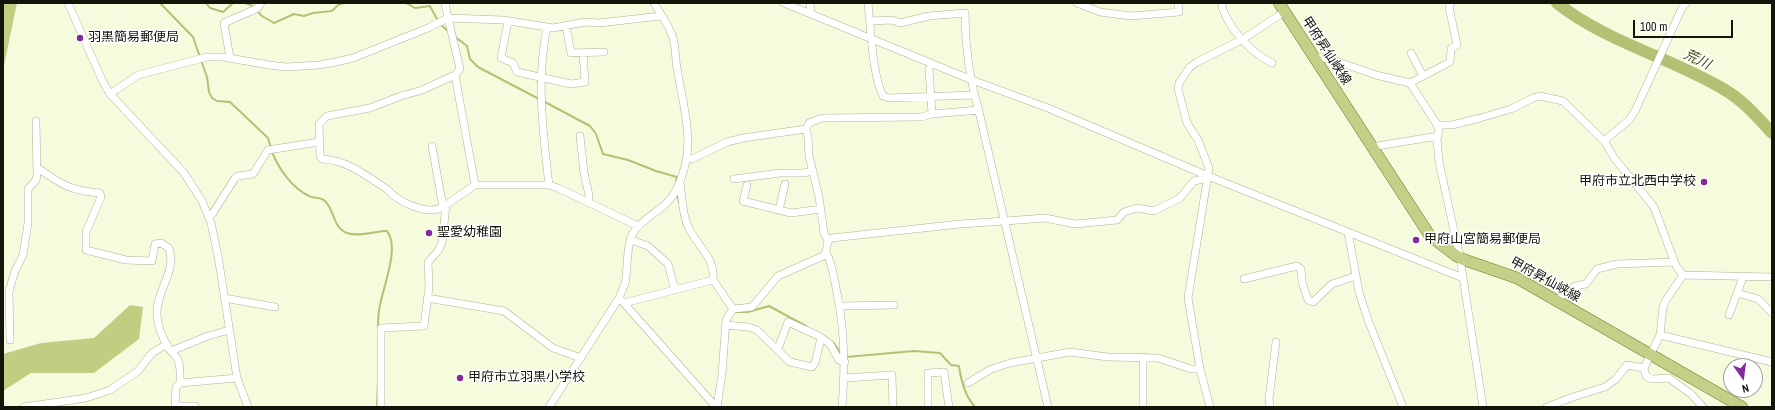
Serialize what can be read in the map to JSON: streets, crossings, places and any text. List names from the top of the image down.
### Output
{
  "streets": {
    "main road": ["甲府昇仙峡線"]
  },
  "water": ["荒川"],
  "places": [
    "羽黒簡易郵便局",
    "甲府市立北西中学校",
    "聖愛幼稚園",
    "甲府山宮簡易郵便局",
    "甲府市立羽黒小学校"
  ],
  "scale_bar": "100 m",
  "north": "bottom"
}
